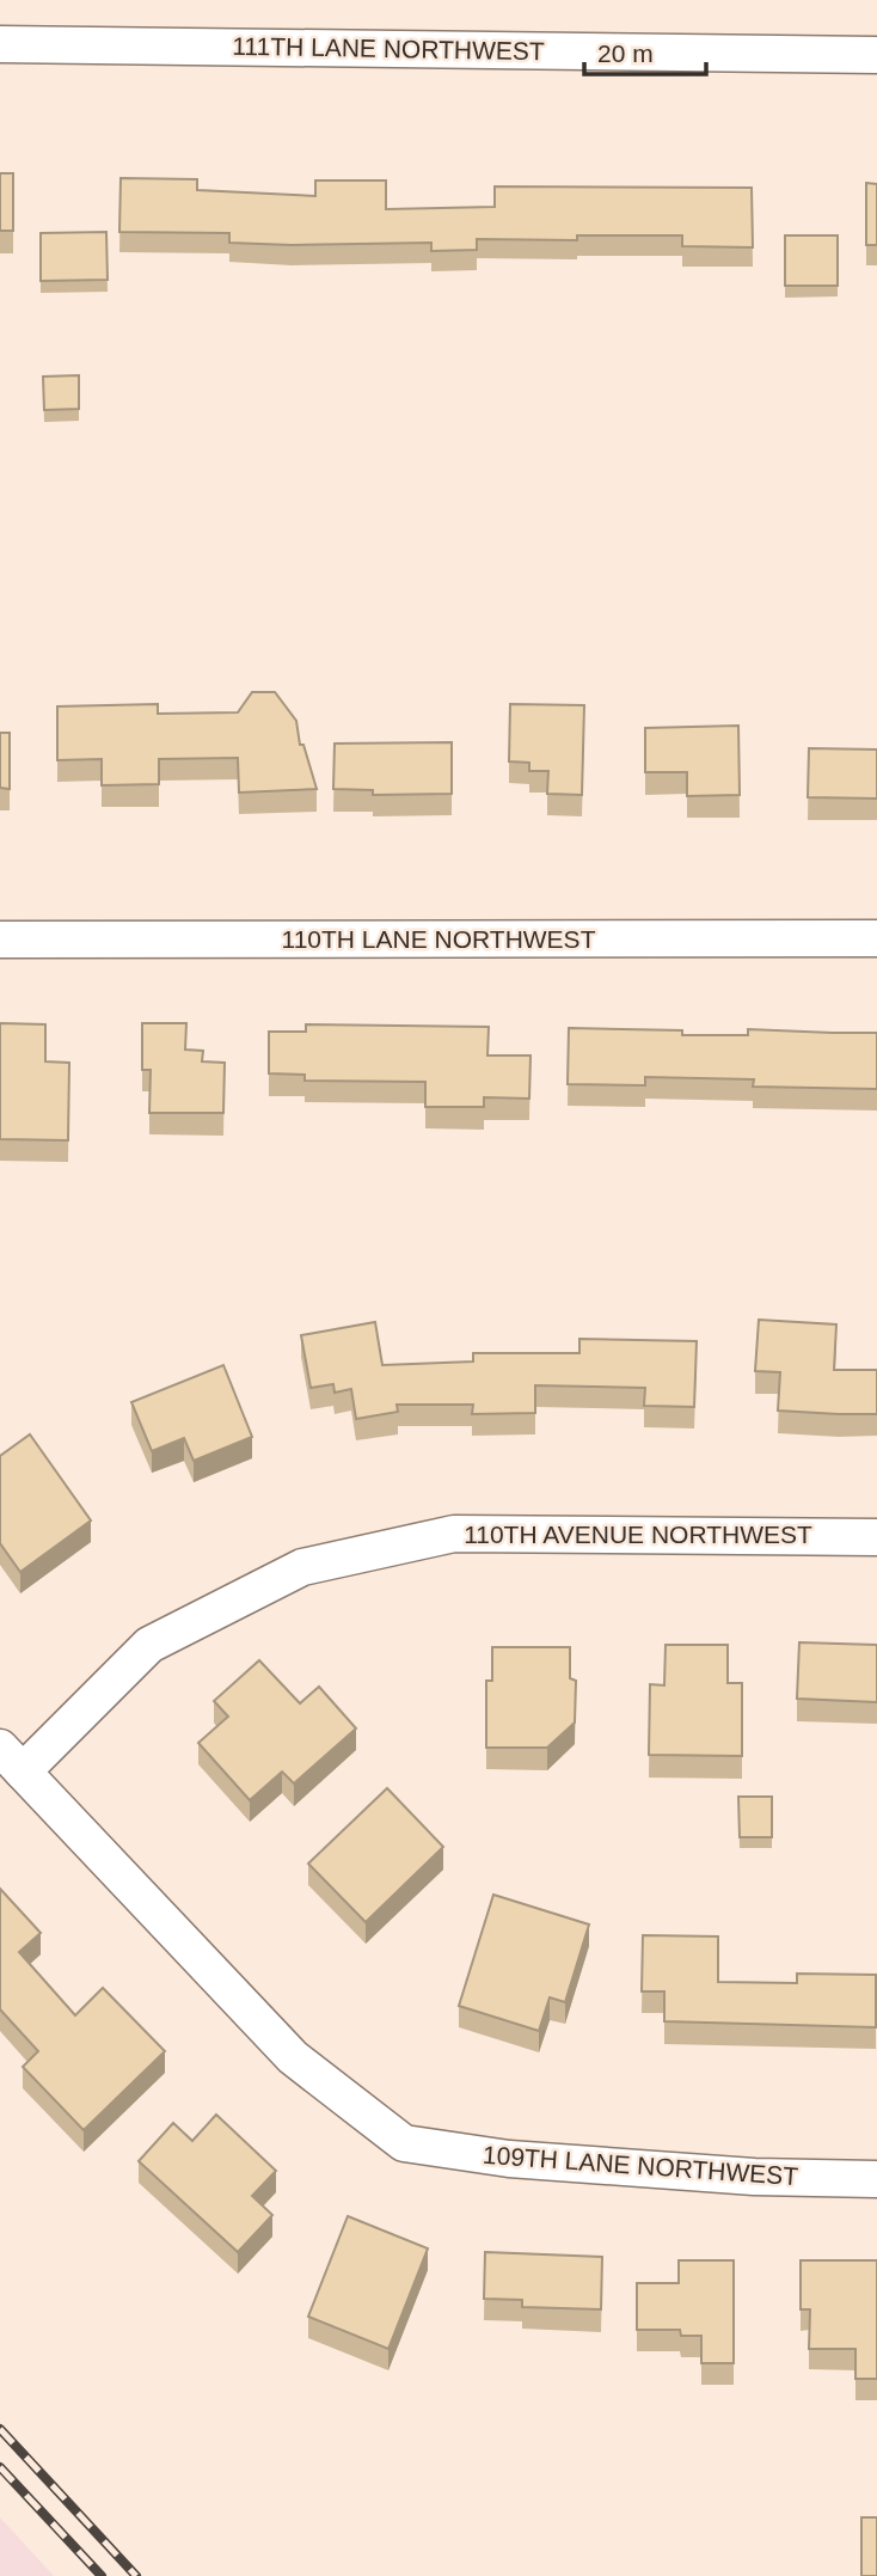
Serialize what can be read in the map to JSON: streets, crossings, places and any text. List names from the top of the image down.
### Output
{
  "streets": {
    "street": [
      "111TH LANE NORTHWEST",
      "110TH LANE NORTHWEST",
      "110TH AVENUE NORTHWEST",
      "109TH LANE NORTHWEST"
    ]
  },
  "crossings": [
    ["110TH AVENUE NORTHWEST", "109TH LANE NORTHWEST"]
  ],
  "scale_bar": "20 m"
}
